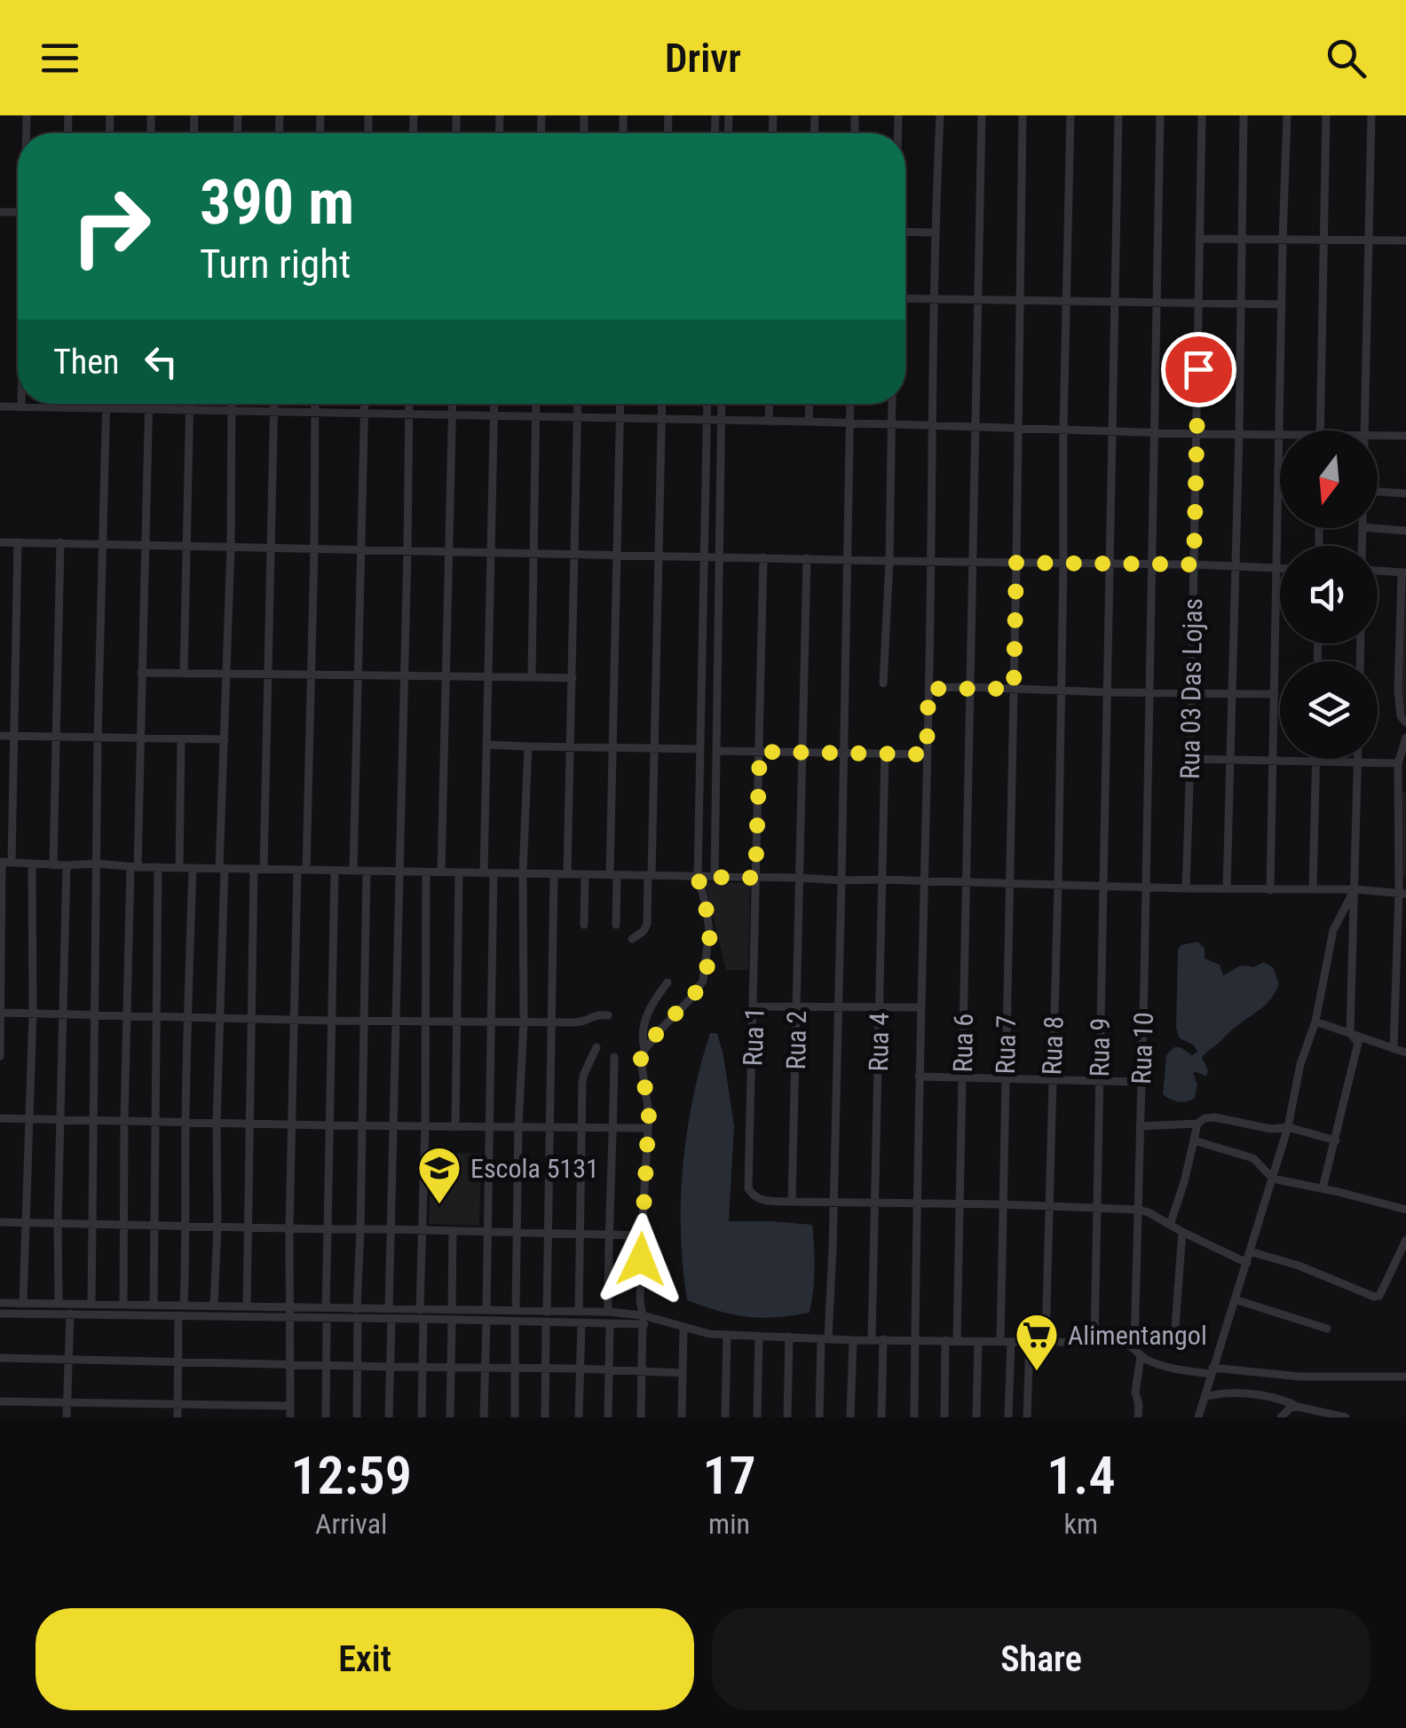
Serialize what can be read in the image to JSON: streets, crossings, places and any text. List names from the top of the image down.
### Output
{
  "streets": {
    "street": [
      "Rua 03 Das Lojas",
      "Rua 1",
      "Rua 2",
      "Rua 4",
      "Rua 6",
      "Rua 7",
      "Rua 8",
      "Rua 9",
      "Rua 10"
    ]
  },
  "crossings": [
    ["Rua 1", "Rua 2"]
  ],
  "places": {
    "school or university": ["Escola 5131"],
    "supermarket": ["Alimentangol"]
  },
  "north": "bottom",
  "page": {
    "header": "Drivr",
    "turn": ["390 m", "Turn right"],
    "then": "Then",
    "eta": [
      "12:59",
      "Arrival",
      "17",
      "min",
      "1.4",
      "km"
    ],
    "buttons": ["Exit", "Share"]
  }
}
